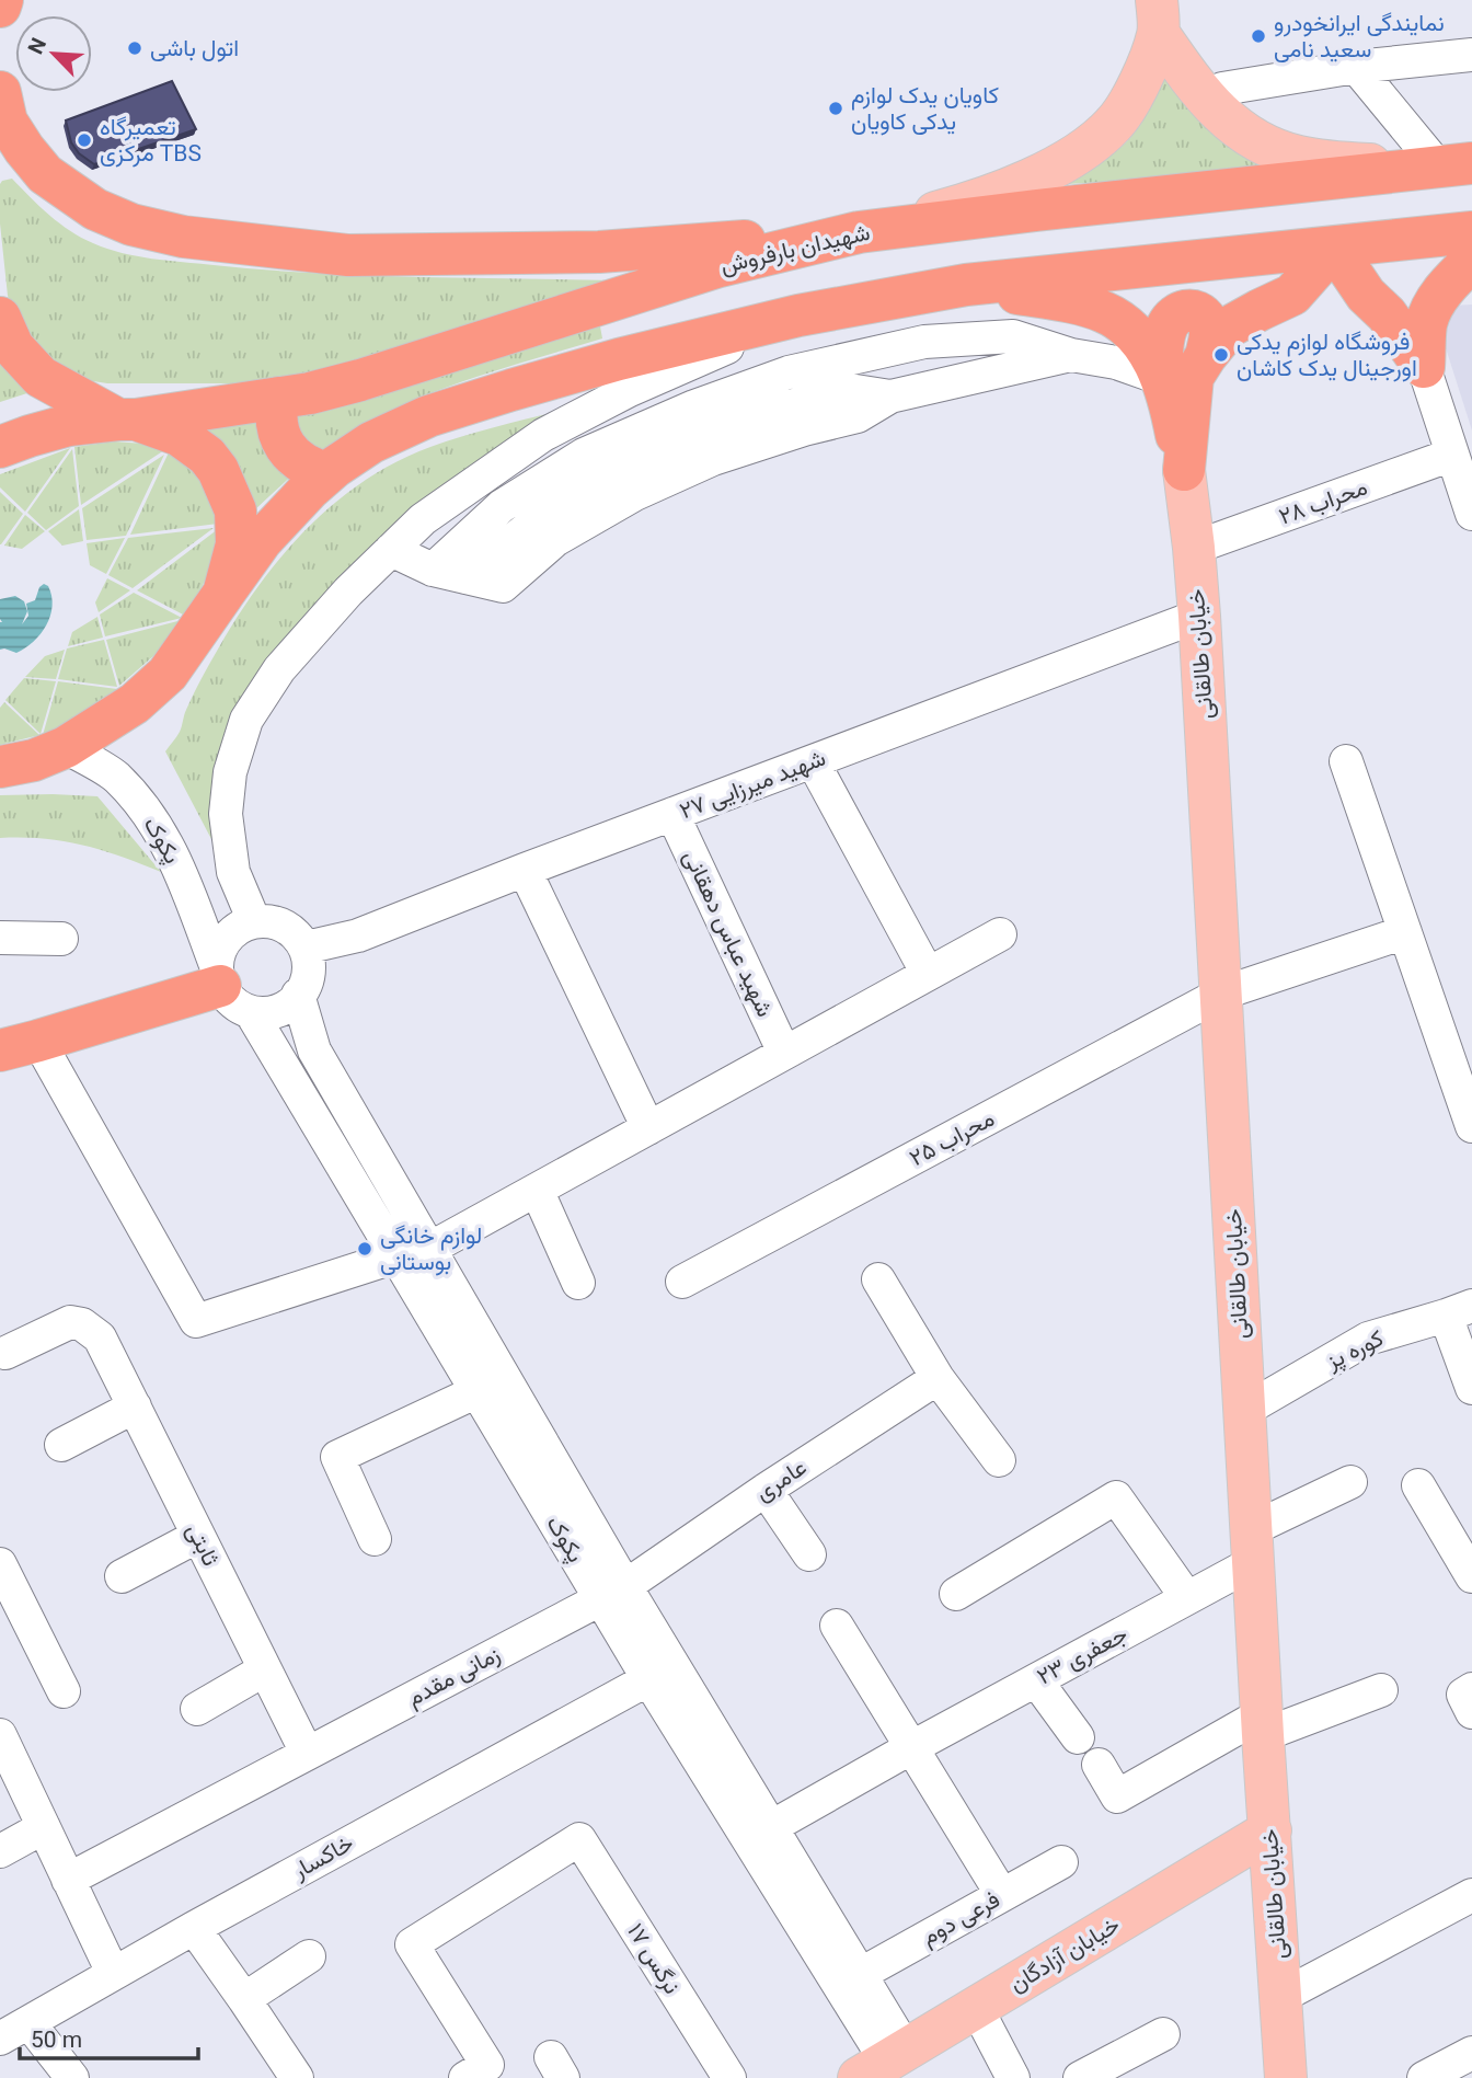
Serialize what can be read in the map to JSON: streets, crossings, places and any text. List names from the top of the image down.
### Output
{
  "streets": {
    "highway": ["شهیدان بارفروش"],
    "main road": ["خیابان طالقانی", "خیابان آزادگان"],
    "street": [
      "محراب ۲۸",
      "شهید میرزایی ۲۷",
      "پکوک",
      "شهید عباس دهقانی",
      "محراب ۲۵",
      "کوره پز",
      "عامری",
      "ثابتی",
      "جعفری ۲۳",
      "زمانی مقدم",
      "خاکسار",
      "فرعی دوم",
      "نرگس ۱۷"
    ]
  },
  "crossings": [
    ["محراب ۲۸", "خیابان طالقانی"],
    ["خیابان طالقانی", "شهید میرزایی ۲۷"],
    ["خیابان طالقانی", "محراب ۲۵"],
    ["خیابان طالقانی", "کوره پز"],
    ["خیابان طالقانی", "جعفری ۲۳"],
    ["خیابان طالقانی", "خیابان آزادگان"],
    ["شهید میرزایی ۲۷", "پکوک"],
    ["شهید میرزایی ۲۷", "شهید عباس دهقانی"],
    ["پکوک", "عامری"],
    ["پکوک", "جعفری ۲۳"],
    ["پکوک", "زمانی مقدم"],
    ["پکوک", "خاکسار"],
    ["پکوک", "فرعی دوم"],
    ["پکوک", "خیابان آزادگان"],
    ["عامری", "زمانی مقدم"],
    ["ثابتی", "زمانی مقدم"]
  ],
  "places": [
    "نمایندگی ایرانخودرو سعید نامی",
    "اتول باشی",
    "کاویان یدک لوازم یدکی کاویان",
    "تعمیرگاه مرکزی TBS",
    "فروشگاه لوازم یدکی اورجینال یدک کاشان",
    "لوازم خانگی بوستانی"
  ],
  "scale_bar": "50 m",
  "north": "top left"
}
